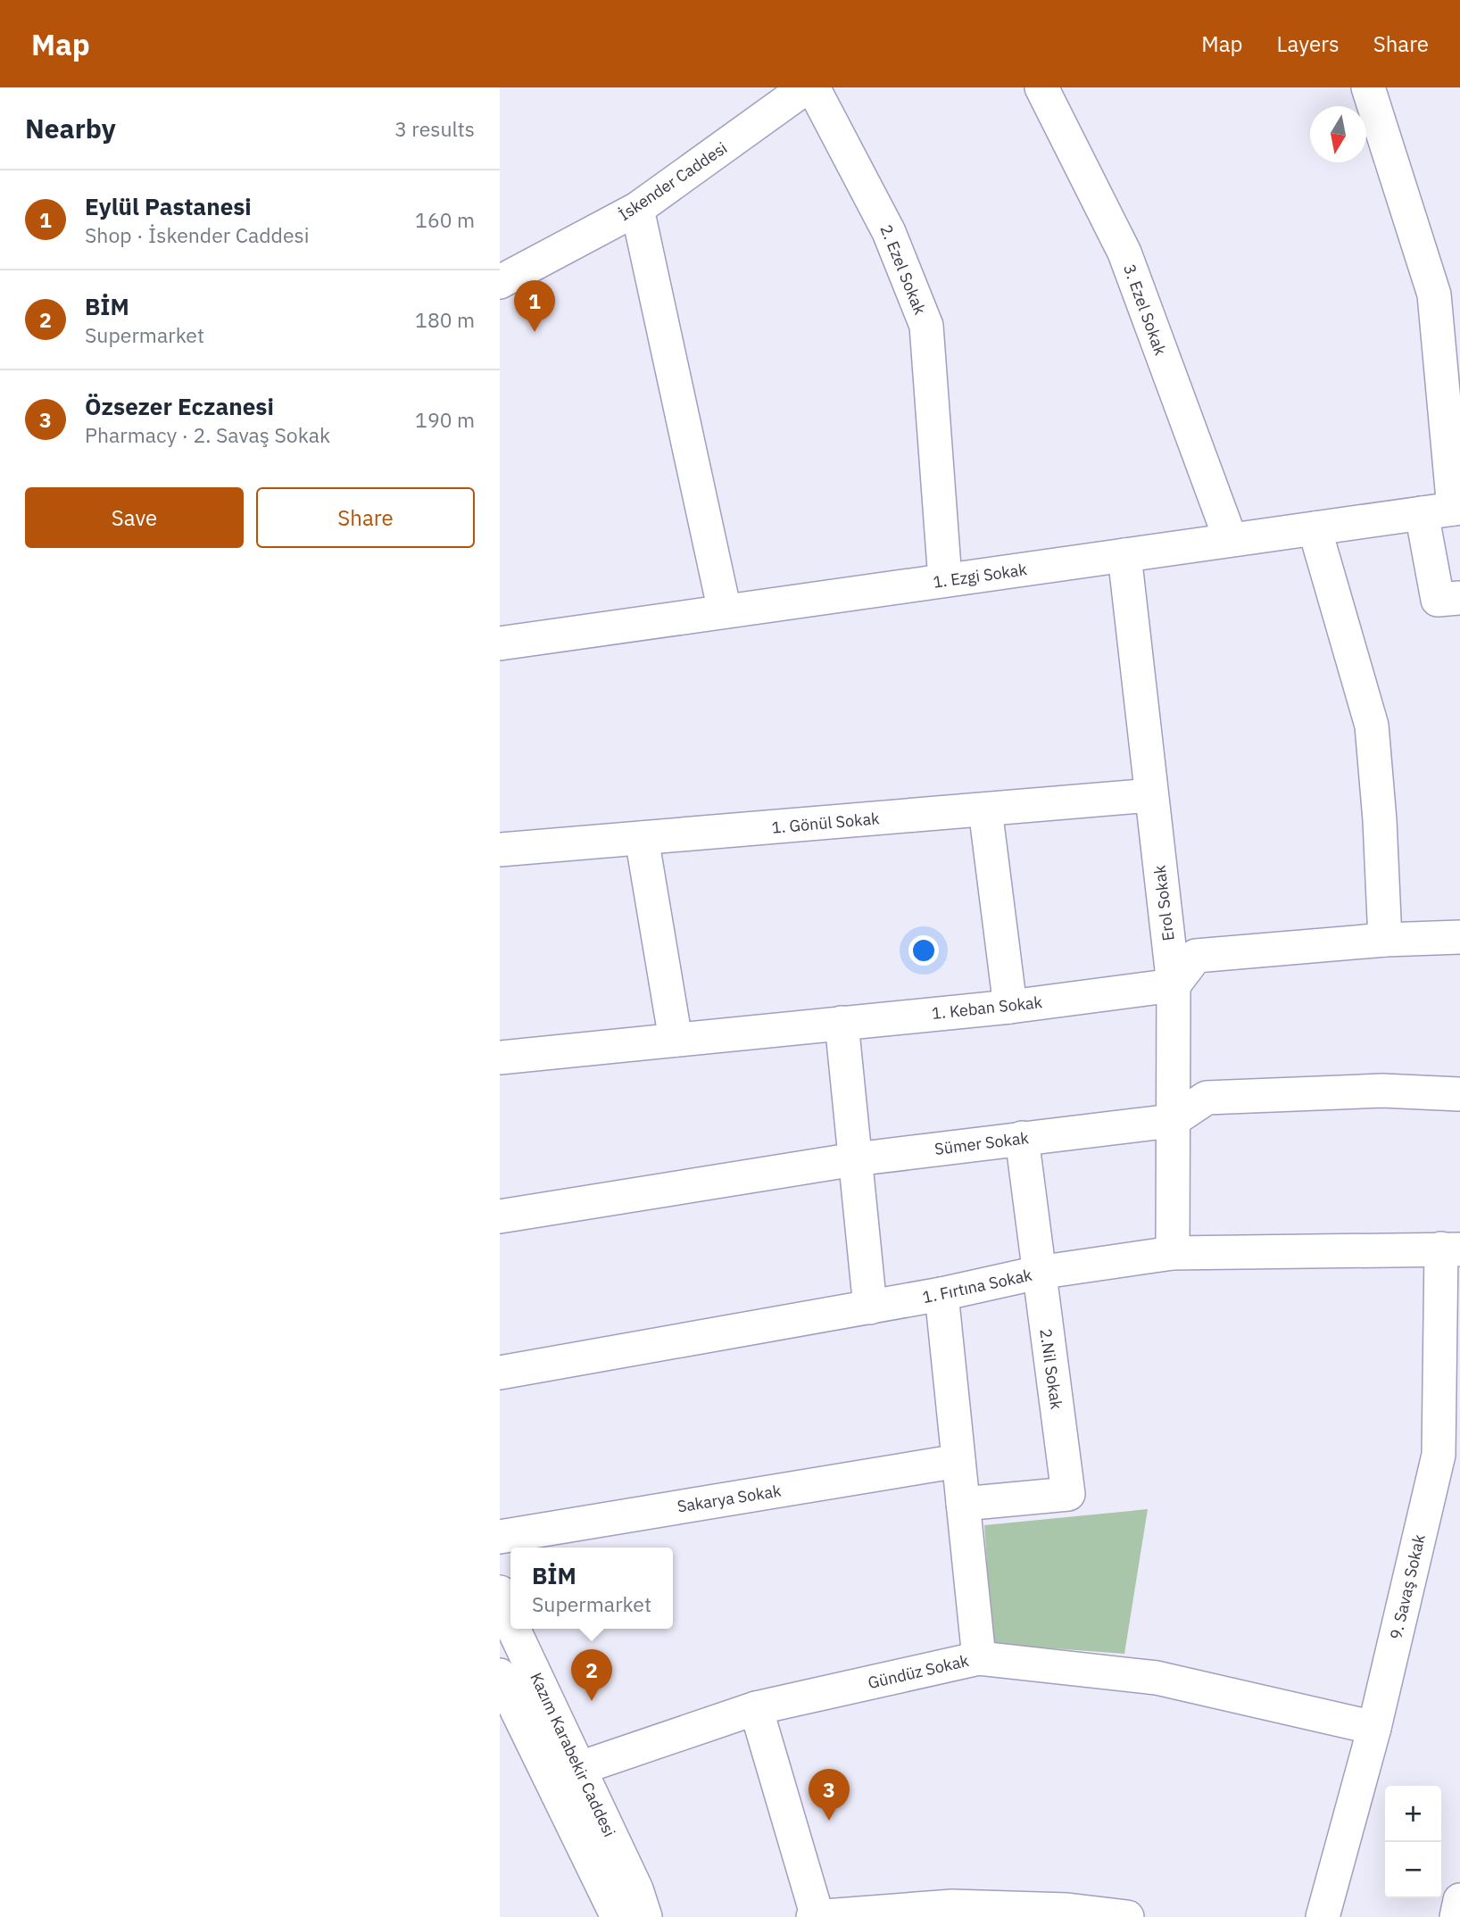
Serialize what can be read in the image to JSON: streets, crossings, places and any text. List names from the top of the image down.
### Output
{
  "streets": {
    "street": [
      "İskender Caddesi",
      "2. Ezel Sokak",
      "3. Ezel Sokak",
      "1. Ezgi Sokak",
      "1. Gönül Sokak",
      "Erol Sokak",
      "1. Keban Sokak",
      "Sümer Sokak",
      "1. Fırtına Sokak",
      "2.Nil Sokak",
      "Sakarya Sokak",
      "9. Savaş Sokak",
      "Gündüz Sokak",
      "Kazım Karabekir Caddesi"
    ]
  },
  "crossings": [
    ["2. Ezel Sokak", "1. Ezgi Sokak"],
    ["3. Ezel Sokak", "1. Ezgi Sokak"],
    ["1. Ezgi Sokak", "Erol Sokak"],
    ["1. Gönül Sokak", "Erol Sokak"],
    ["Erol Sokak", "1. Keban Sokak"],
    ["Erol Sokak", "Sümer Sokak"],
    ["Erol Sokak", "1. Fırtına Sokak"],
    ["Sümer Sokak", "2.Nil Sokak"],
    ["1. Fırtına Sokak", "2.Nil Sokak"],
    ["1. Fırtına Sokak", "9. Savaş Sokak"],
    ["9. Savaş Sokak", "Gündüz Sokak"],
    ["Gündüz Sokak", "Kazım Karabekir Caddesi"]
  ],
  "north": "bottom",
  "page": {
    "header": "Map",
    "nav": ["Map", "Layers", "Share"],
    "heading": ["Nearby", "3 results"],
    "list": [
      {
        "mark": "1",
        "name": "Eylül Pastanesi",
        "note": "Shop · İskender Caddesi",
        "value": "160 m"
      },
      {
        "mark": "2",
        "name": "BİM",
        "note": "Supermarket",
        "value": "180 m"
      },
      {
        "mark": "3",
        "name": "Özsezer Eczanesi",
        "note": "Pharmacy · 2. Savaş Sokak",
        "value": "190 m"
      }
    ],
    "pins": ["1", "2", "3"],
    "buttons": ["Save", "Share"],
    "popup": ["BİM", "Supermarket"],
    "map_buttons": ["+", "−"]
  }
}
